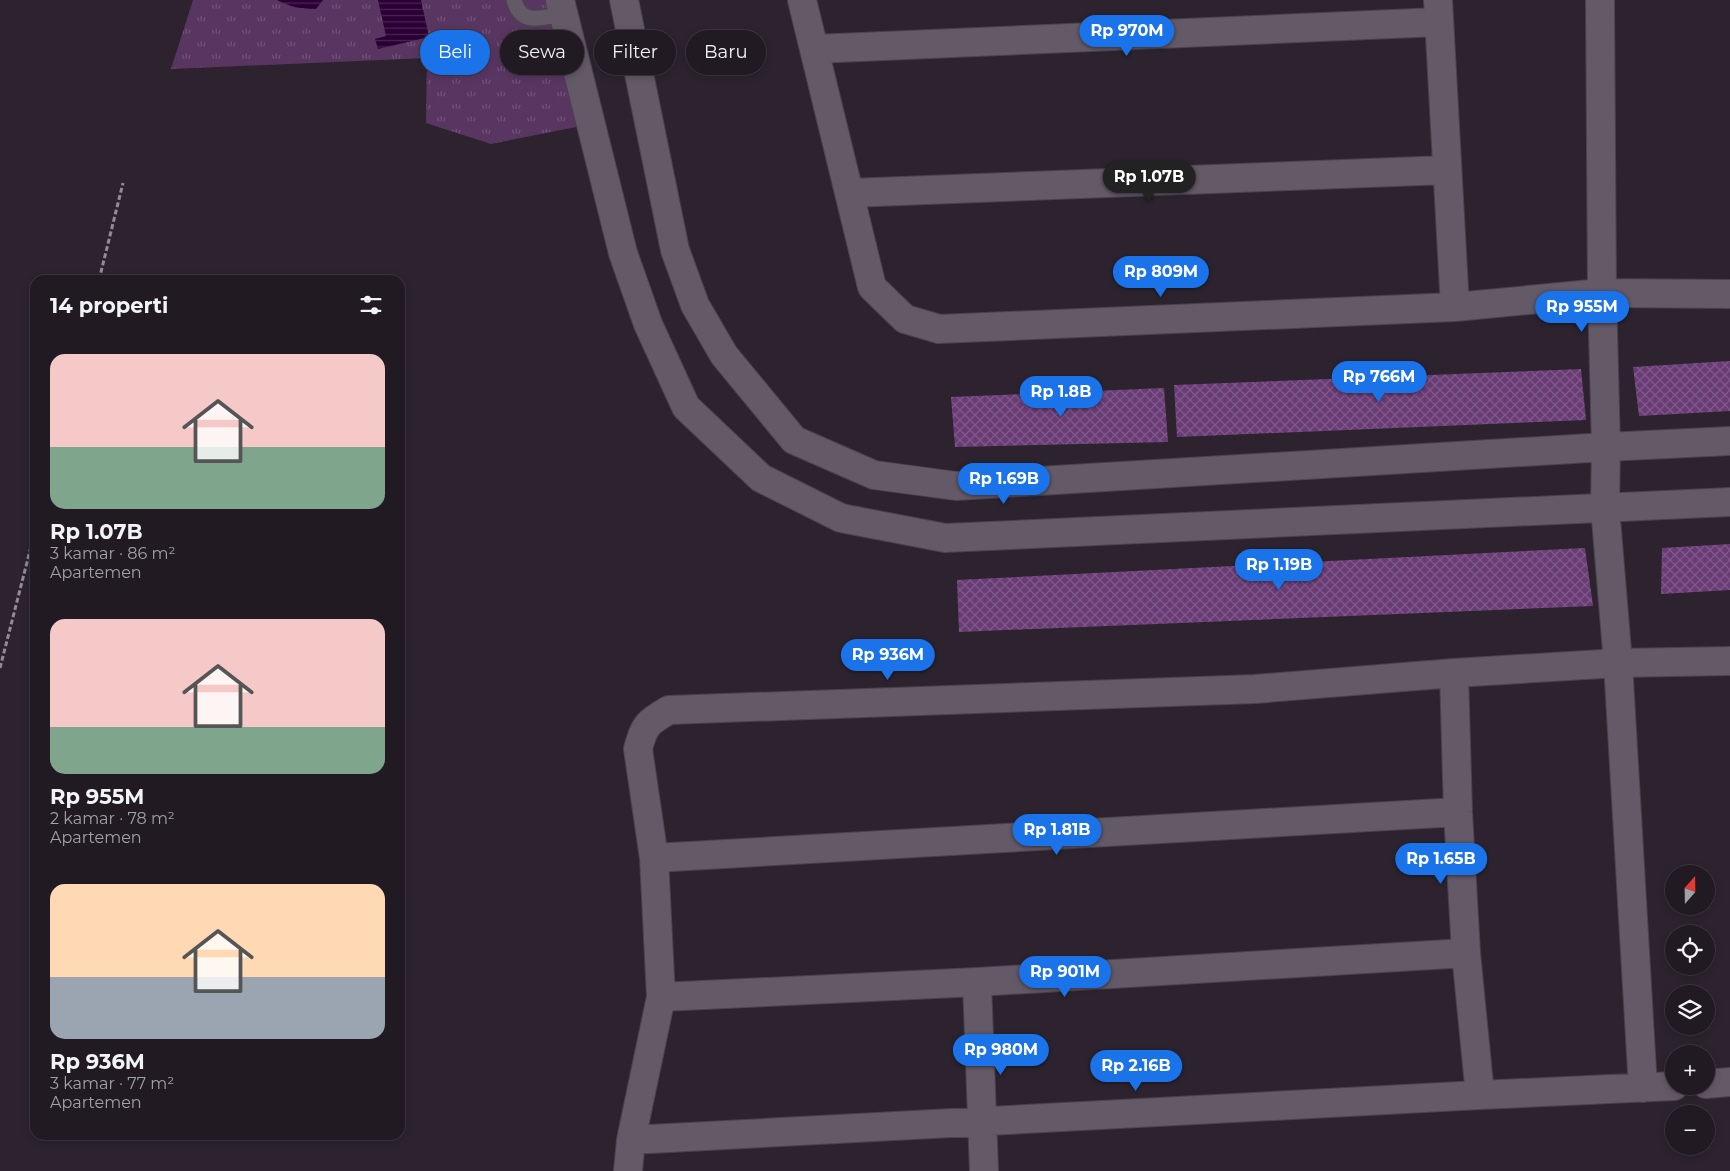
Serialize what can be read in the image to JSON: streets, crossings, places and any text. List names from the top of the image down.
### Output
{
  "north": "top",
  "page": {
    "price": [
      "Rp 970M",
      "Rp 1.07B",
      "Rp 809M",
      "Rp 955M",
      "Rp 766M",
      "Rp 1.8B",
      "Rp 1.69B",
      "Rp 1.19B",
      "Rp 936M",
      "Rp 1.81B",
      "Rp 1.65B",
      "Rp 901M",
      "Rp 980M",
      "Rp 2.16B"
    ],
    "chip": [
      "Beli",
      "Sewa",
      "Filter",
      "Baru"
    ],
    "heading": "14 properti",
    "list": [
      {
        "name": "Rp 1.07B",
        "note": "3 kamar · 86 m² · Apartemen"
      },
      {
        "name": "Rp 955M",
        "note": "2 kamar · 78 m² · Apartemen"
      },
      {
        "name": "Rp 936M",
        "note": "3 kamar · 77 m² · Apartemen"
      }
    ],
    "map_buttons": ["+", "−"]
  }
}
